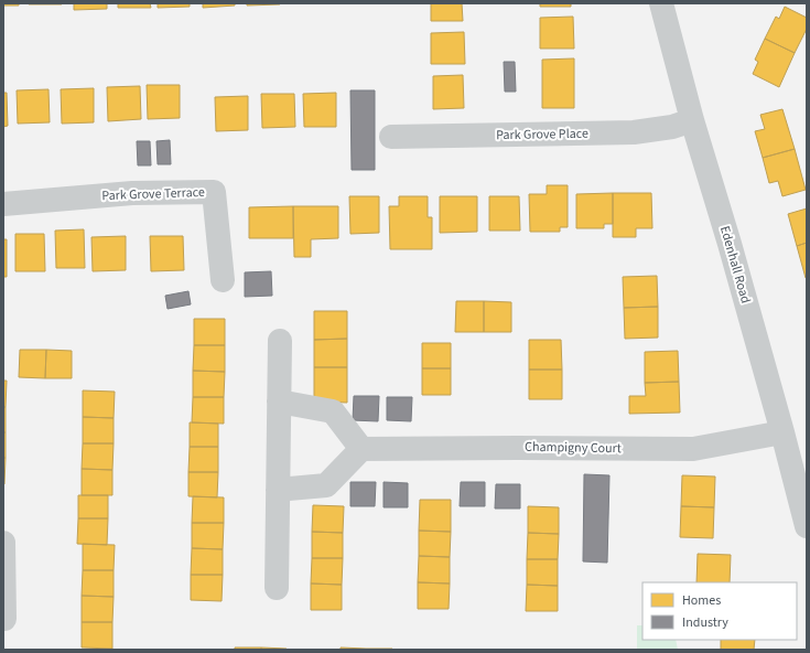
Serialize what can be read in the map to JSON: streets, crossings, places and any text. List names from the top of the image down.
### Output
{
  "streets": {
    "street": [
      "Park Grove Place",
      "Park Grove Terrace",
      "Edenhall Road",
      "Champigny Court"
    ]
  },
  "crossings": [
    ["Park Grove Place", "Edenhall Road"],
    ["Edenhall Road", "Champigny Court"]
  ],
  "legend": ["Homes", "Industry"]
}
